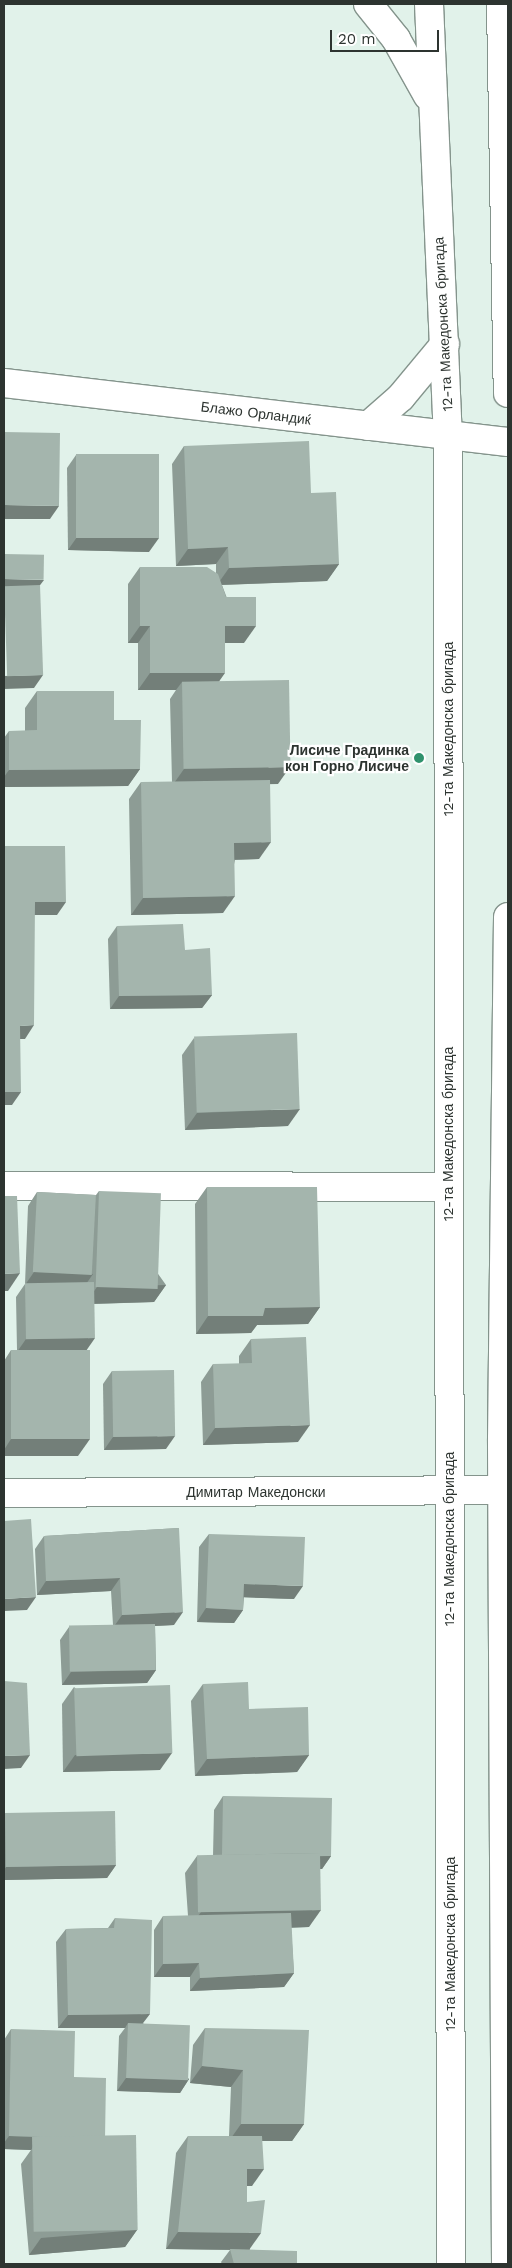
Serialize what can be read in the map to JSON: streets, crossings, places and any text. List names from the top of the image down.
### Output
{
  "streets": {
    "street": ["12-та Македонска бригада", "Блажо Орландиќ", "Димитар Македонски"]
  },
  "crossings": [
    ["12-та Македонска бригада", "Блажо Орландиќ"],
    ["12-та Македонска бригада", "Димитар Македонски"]
  ],
  "places": ["Лисиче Градинка кон Горно Лисиче"],
  "scale_bar": "20 m"
}
